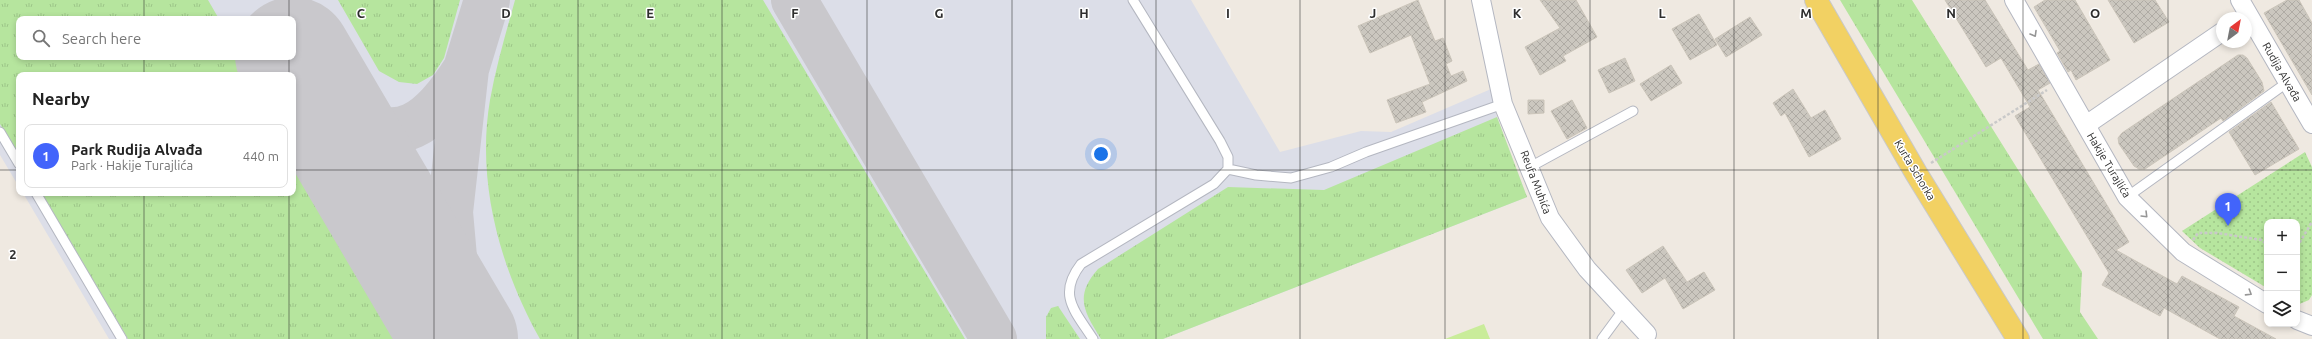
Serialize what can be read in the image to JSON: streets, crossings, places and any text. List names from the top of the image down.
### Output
{
  "streets": {
    "main road": ["Kurta Schorka"],
    "street": ["Rudija Alvađa", "Hakije Turajlića", "Reufa Muhića"]
  },
  "one_way": ["Hakije Turajlića"],
  "north": "top right",
  "page": {
    "search": "Search here",
    "heading": "Nearby",
    "list": [
      {
        "mark": "1",
        "name": "Park Rudija Alvađa",
        "note": "Park · Hakije Turajlića",
        "value": "440 m"
      }
    ],
    "pins": "1",
    "map_buttons": ["+", "−"]
  },
  "grid": {
    "columns": [
      "C",
      "D",
      "E",
      "F",
      "G",
      "H",
      "I",
      "J",
      "K",
      "L",
      "M",
      "N",
      "O"
    ],
    "rows": ["2"]
  }
}
